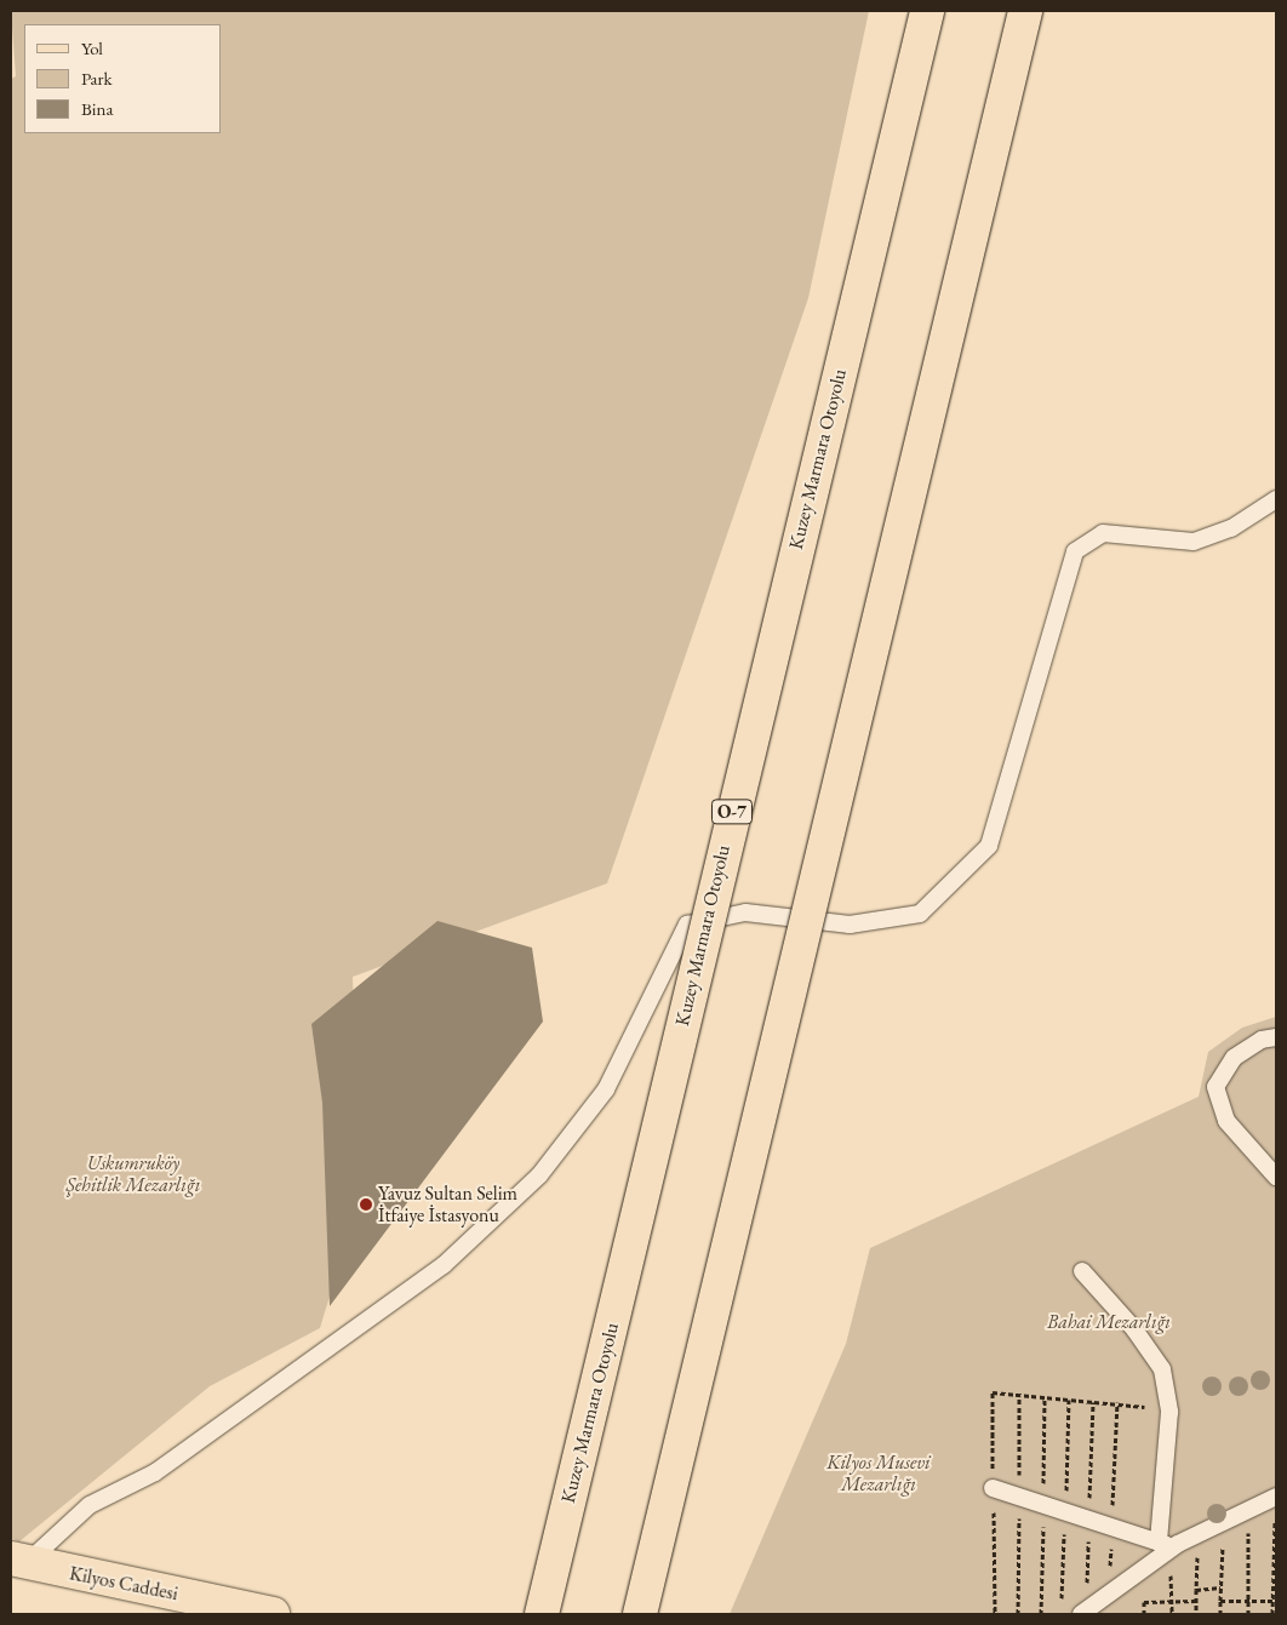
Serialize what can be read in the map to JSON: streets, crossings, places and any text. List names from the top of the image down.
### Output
{
  "streets": {
    "main road": ["Kuzey Marmara Otoyolu", "O-7", "Kilyos Caddesi"]
  },
  "parks": ["Uskumruköy Şehitlik Mezarlığı", "Bahai Mezarlığı", "Kilyos Musevi Mezarlığı"],
  "places": ["Yavuz Sultan Selim İtfaiye İstasyonu"],
  "legend": ["Yol", "Park", "Bina"]
}
